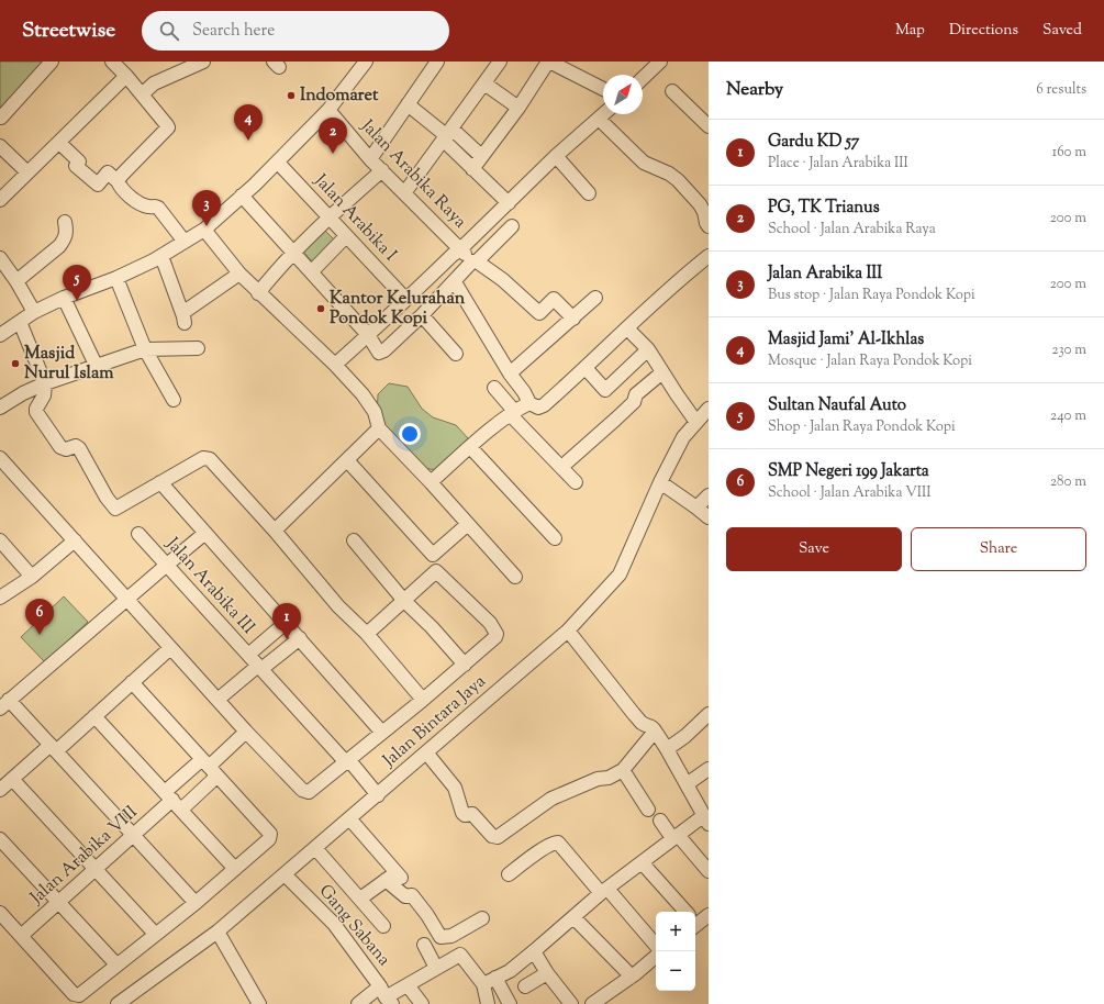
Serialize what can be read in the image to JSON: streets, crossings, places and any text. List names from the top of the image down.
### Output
{
  "streets": {
    "street": [
      "Jalan Arabika Raya",
      "Jalan Arabika I",
      "Jalan Arabika III",
      "Jalan Bintara Jaya",
      "Jalan Arabika VIII",
      "Gang Sabana"
    ]
  },
  "crossings": [
    ["Jalan Arabika III", "Jalan Bintara Jaya"],
    ["Jalan Bintara Jaya", "Gang Sabana"]
  ],
  "places": ["Indomaret", "Kantor Kelurahan Pondok Kopi", "Masjid Nurul Islam"],
  "north": "top right",
  "page": {
    "header": "Streetwise",
    "search": "Search here",
    "nav": ["Map", "Directions", "Saved"],
    "heading": ["Nearby", "6 results"],
    "pins": [
      "4",
      "2",
      "3",
      "5",
      "6",
      "1"
    ],
    "list": [
      {
        "mark": "1",
        "name": "Gardu KD 57",
        "note": "Place · Jalan Arabika III",
        "value": "160 m"
      },
      {
        "mark": "2",
        "name": "PG, TK Trianus",
        "note": "School · Jalan Arabika Raya",
        "value": "200 m"
      },
      {
        "mark": "3",
        "name": "Jalan Arabika III",
        "note": "Bus stop · Jalan Raya Pondok Kopi",
        "value": "200 m"
      },
      {
        "mark": "4",
        "name": "Masjid Jami' Al-Ikhlas",
        "note": "Mosque · Jalan Raya Pondok Kopi",
        "value": "230 m"
      },
      {
        "mark": "5",
        "name": "Sultan Naufal Auto",
        "note": "Shop · Jalan Raya Pondok Kopi",
        "value": "240 m"
      },
      {
        "mark": "6",
        "name": "SMP Negeri 199 Jakarta",
        "note": "School · Jalan Arabika VIII",
        "value": "280 m"
      }
    ],
    "buttons": ["Save", "Share"],
    "map_buttons": ["+", "−"]
  }
}
